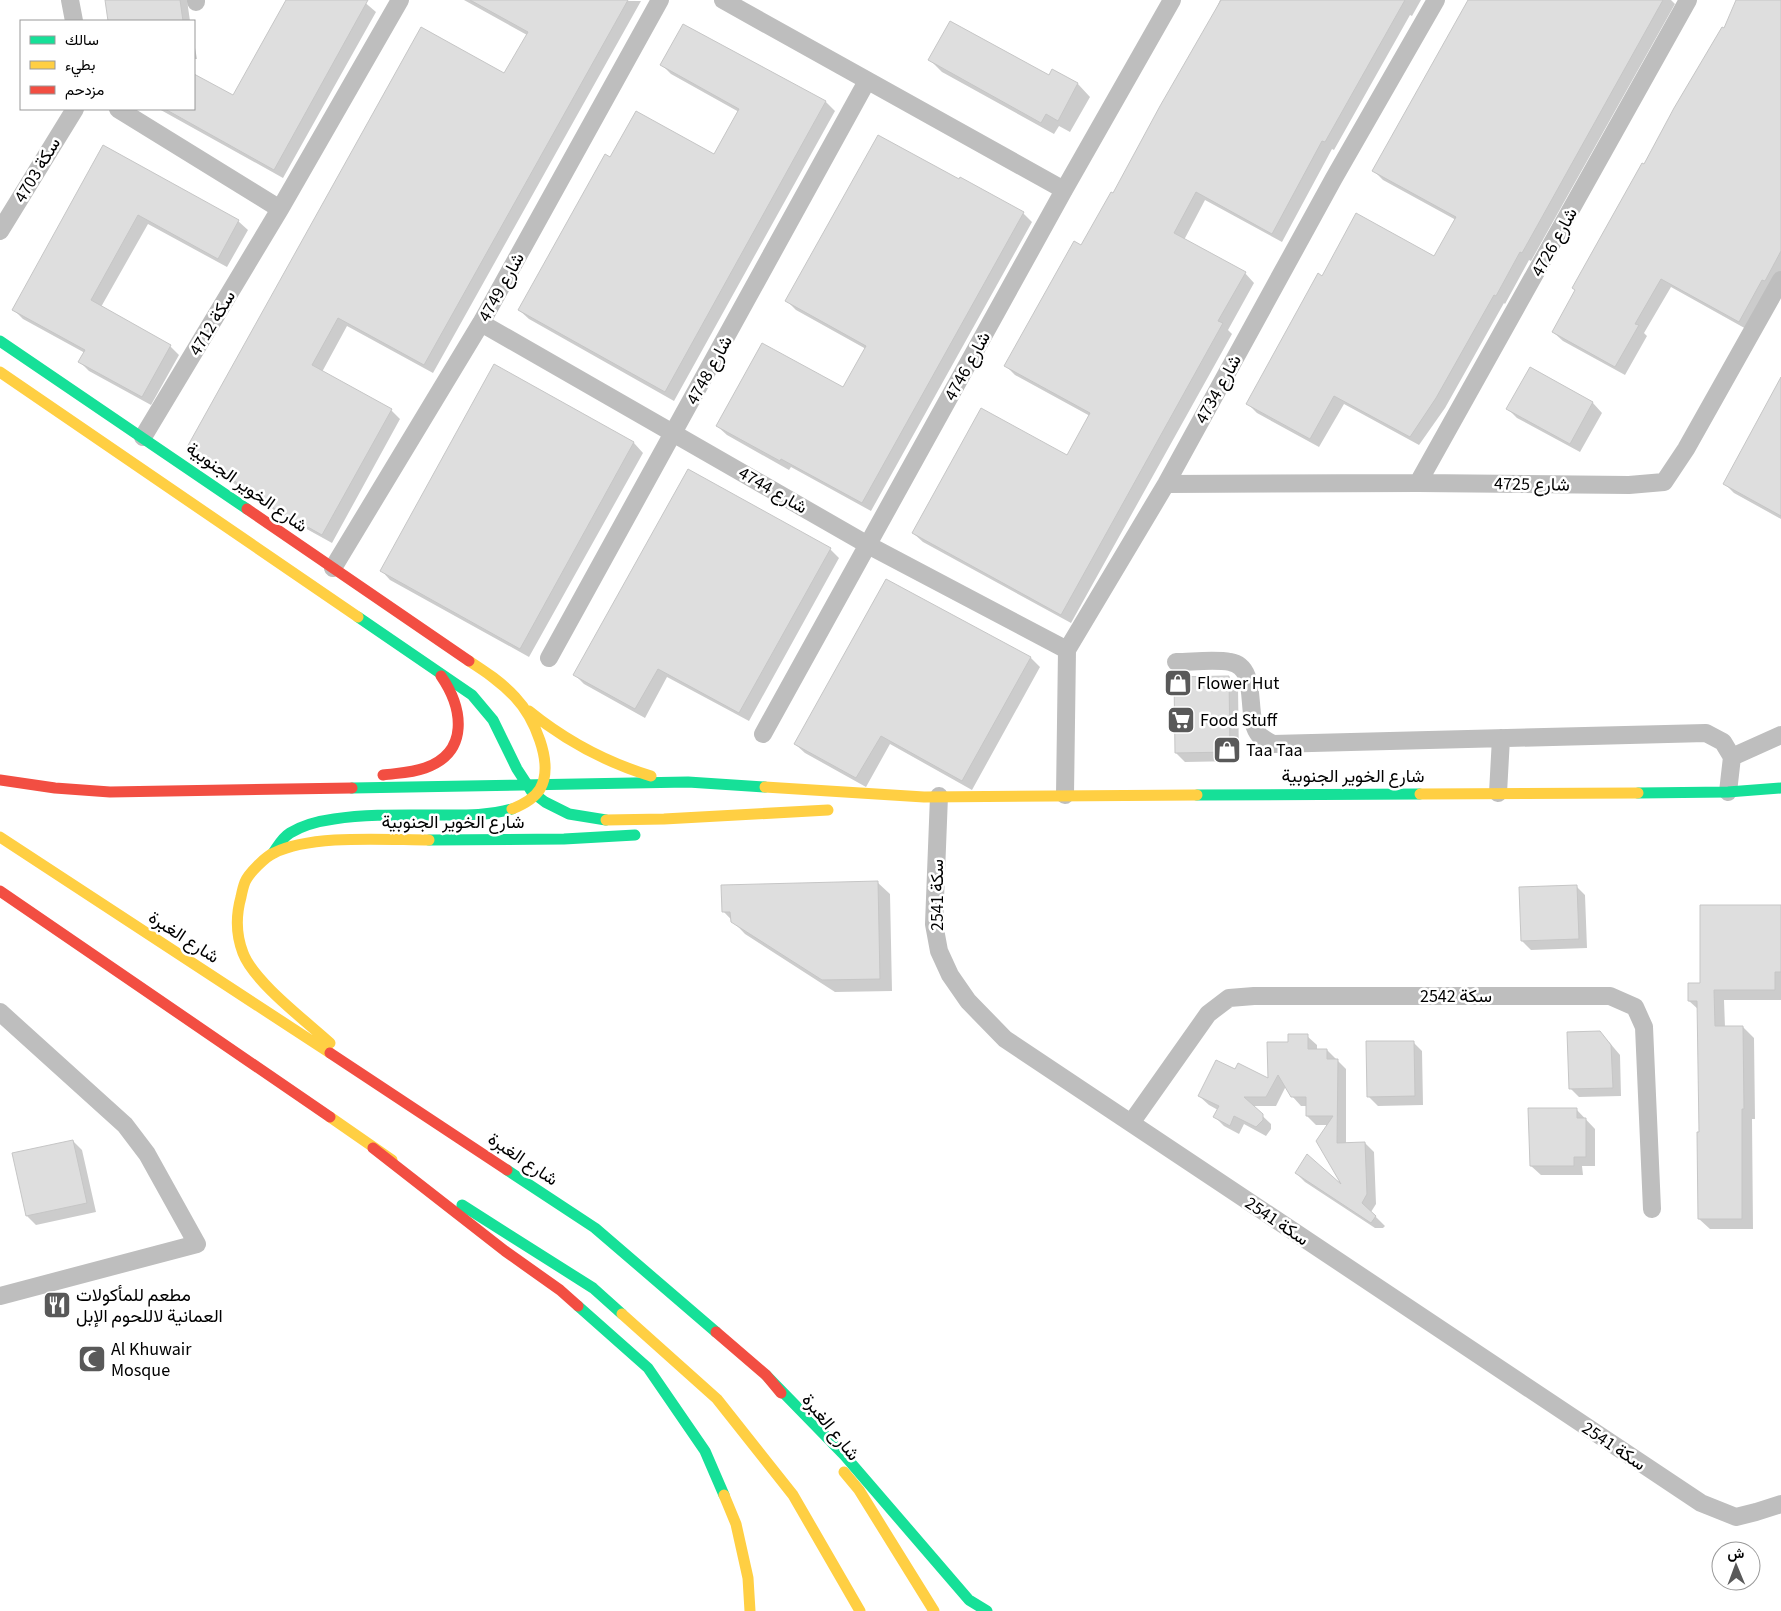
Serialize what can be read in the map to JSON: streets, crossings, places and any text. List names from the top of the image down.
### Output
{
  "streets": {
    "main road": ["شارع الخوير الجنوبية", "شارع الغبرة"],
    "street": [
      "4703 سكة",
      "4726 شارع",
      "4749 شارع",
      "سكة 4712",
      "4746 شارع",
      "4748 شارع",
      "4734 شارع",
      "4725 شارع",
      "4744 شارع",
      "سكة 2541",
      "سكة 2542"
    ]
  },
  "crossings": [
    ["4726 شارع", "4725 شارع"],
    ["4749 شارع", "شارع الخوير الجنوبية"],
    ["4749 شارع", "4744 شارع"],
    ["سكة 4712", "شارع الخوير الجنوبية"],
    ["4746 شارع", "4744 شارع"],
    ["4748 شارع", "4744 شارع"],
    ["4734 شارع", "4725 شارع"],
    ["4734 شارع", "4744 شارع"],
    ["شارع الخوير الجنوبية", "سكة 2541"],
    ["شارع الخوير الجنوبية", "شارع الغبرة"],
    ["سكة 2541", "سكة 2542"]
  ],
  "places": {
    "shop": ["Flower Hut", "Taa Taa"],
    "supermarket": ["Food Stuff"],
    "restaurant": ["مطعم للمأكولات العمانية لاللحوم الإبل"],
    "mosque": ["Al Khuwair Mosque"]
  },
  "legend": ["سالك", "بطيء", "مزدحم"],
  "north": "top"
}
